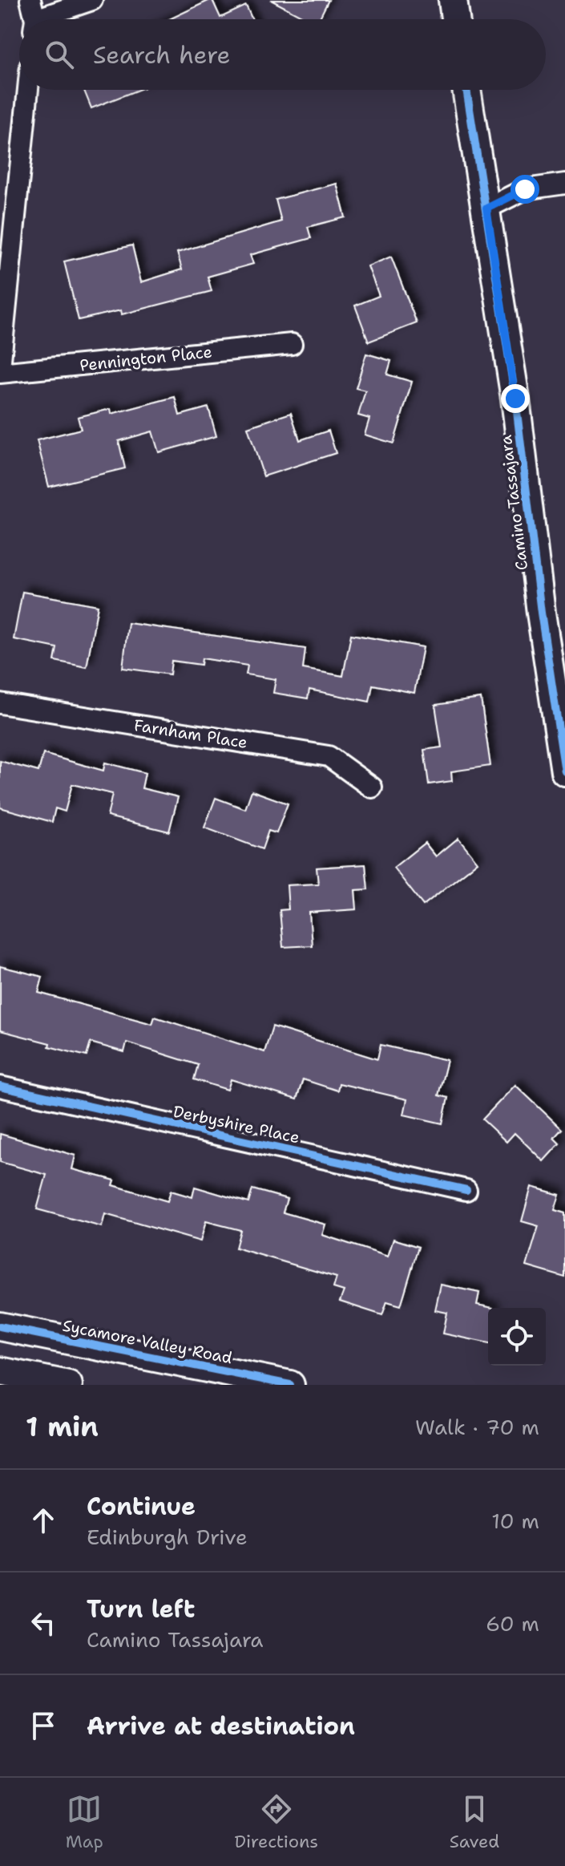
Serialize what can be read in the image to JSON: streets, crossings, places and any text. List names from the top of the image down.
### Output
{
  "streets": {
    "street": [
      "Pennington Place",
      "Camino Tassajara",
      "Farnham Place",
      "Derbyshire Place",
      "Sycamore Valley Road"
    ]
  },
  "page": {
    "search": "Search here",
    "heading": ["1 min", "Walk · 70 m"],
    "list": [
      ["Continue", "Edinburgh Drive", "10 m"],
      ["Turn left", "Camino Tassajara", "60 m"],
      "Arrive at destination"
    ],
    "nav": ["Map", "Directions", "Saved"]
  }
}
